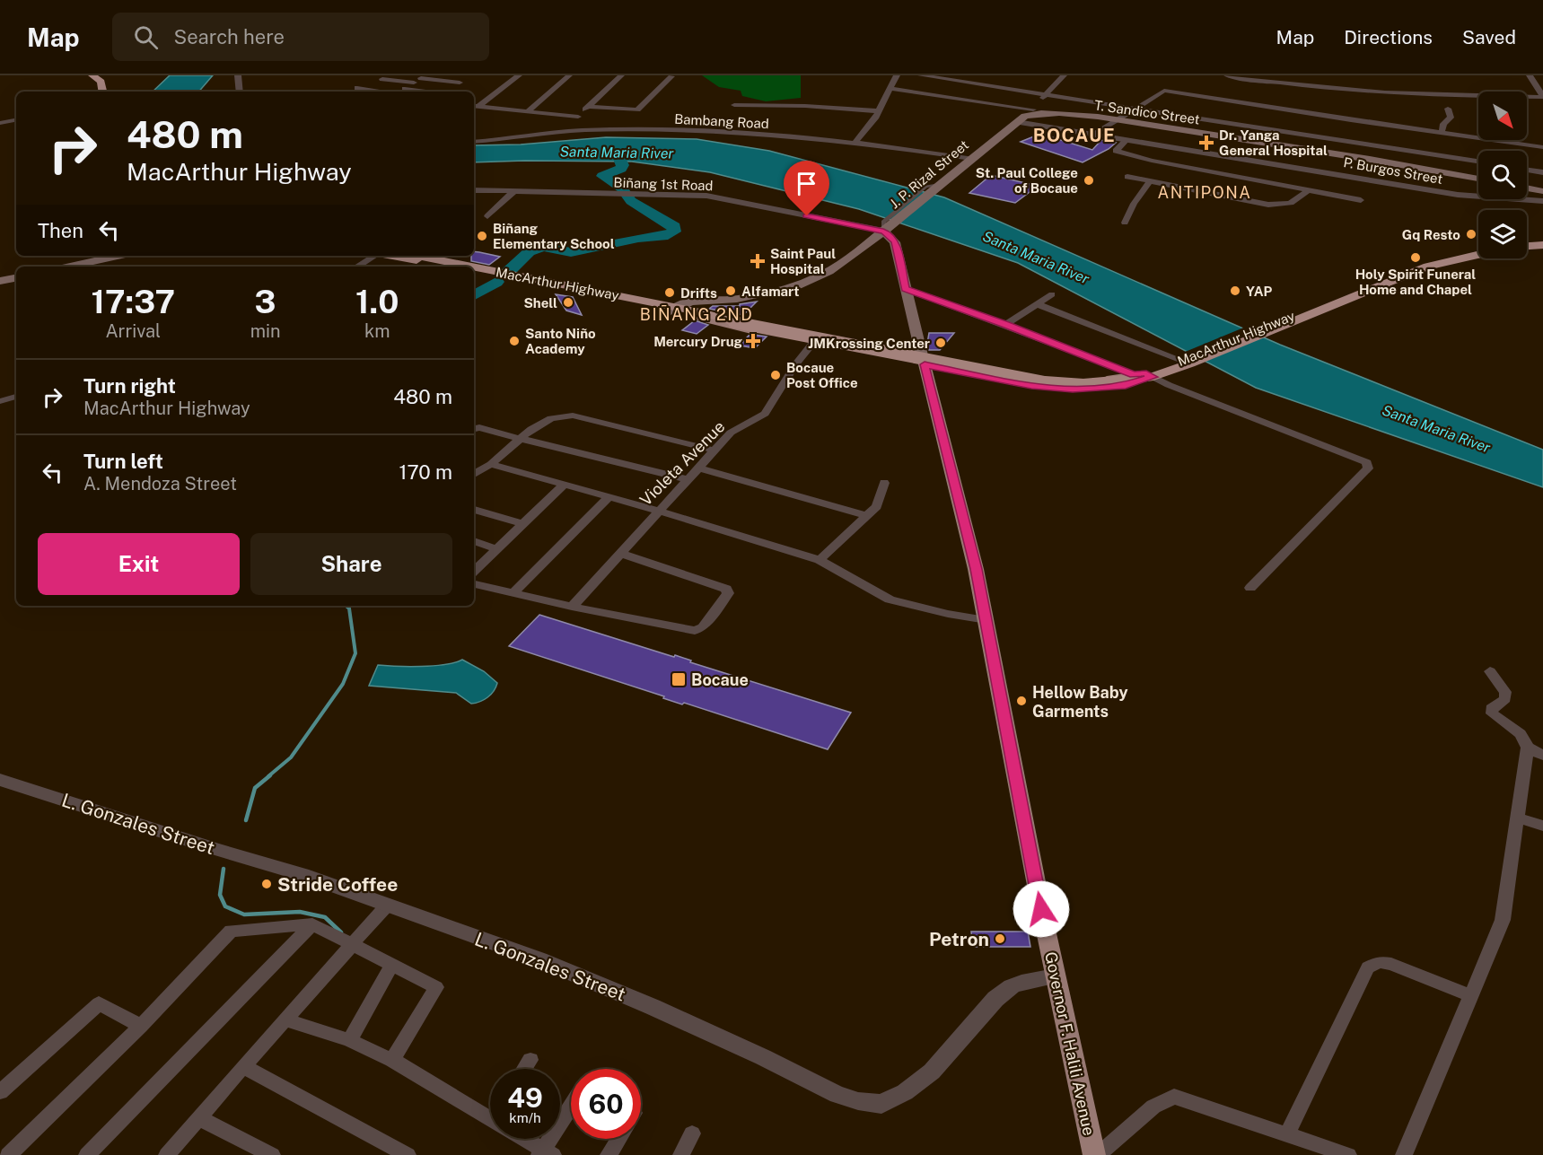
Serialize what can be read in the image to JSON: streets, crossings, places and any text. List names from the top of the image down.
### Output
{
  "streets": {
    "highway": ["MacArthur Highway"],
    "main road": ["T. Sandico Street", "J. P. Rizal Street", "Governor F. Halili Avenue"],
    "street": [
      "Bambang Road",
      "P. Burgos Street",
      "Biñang 1st Road",
      "Violeta Avenue",
      "L. Gonzales Street"
    ]
  },
  "crossings": [
    ["T. Sandico Street", "P. Burgos Street"],
    ["T. Sandico Street", "J. P. Rizal Street"],
    ["Bambang Road", "J. P. Rizal Street"],
    ["P. Burgos Street", "J. P. Rizal Street"],
    ["J. P. Rizal Street", "Biñang 1st Road"],
    ["J. P. Rizal Street", "MacArthur Highway"],
    ["J. P. Rizal Street", "Governor F. Halili Avenue"],
    ["Biñang 1st Road", "Governor F. Halili Avenue"],
    ["MacArthur Highway", "Violeta Avenue"],
    ["MacArthur Highway", "Governor F. Halili Avenue"],
    ["L. Gonzales Street", "Governor F. Halili Avenue"]
  ],
  "districts": ["BOCAUE", "ANTIPONA", "BIÑANG 2ND"],
  "water": ["Santa Maria River"],
  "places": {
    "health": ["Dr. Yanga General Hospital", "Saint Paul Hospital", "Mercury Drug"],
    "other": [
      "St. Paul College of Bocaue",
      "Gq Resto",
      "Biñang Elementary School",
      "Holy Spirit Funeral Home and Chapel",
      "Alfamart",
      "YAP",
      "Drifts",
      "Shell",
      "Santo Niño Academy",
      "JMKrossing Center",
      "Bocaue Post Office",
      "Hellow Baby Garments",
      "Stride Coffee",
      "Petron"
    ],
    "transit": ["Bocaue"]
  },
  "north": "bottom right",
  "page": {
    "header": "Map",
    "search": "Search here",
    "nav": ["Map", "Directions", "Saved"],
    "turn": ["480 m", "MacArthur Highway"],
    "then": "Then",
    "eta": [
      "17:37",
      "Arrival",
      "3",
      "min",
      "1.0",
      "km"
    ],
    "list": [
      {
        "name": "Turn right",
        "note": "MacArthur Highway",
        "value": "480 m"
      },
      {
        "name": "Turn left",
        "note": "A. Mendoza Street",
        "value": "170 m"
      }
    ],
    "buttons": ["Exit", "Share"],
    "speed": "49 km/h",
    "limit": "60"
  }
}
